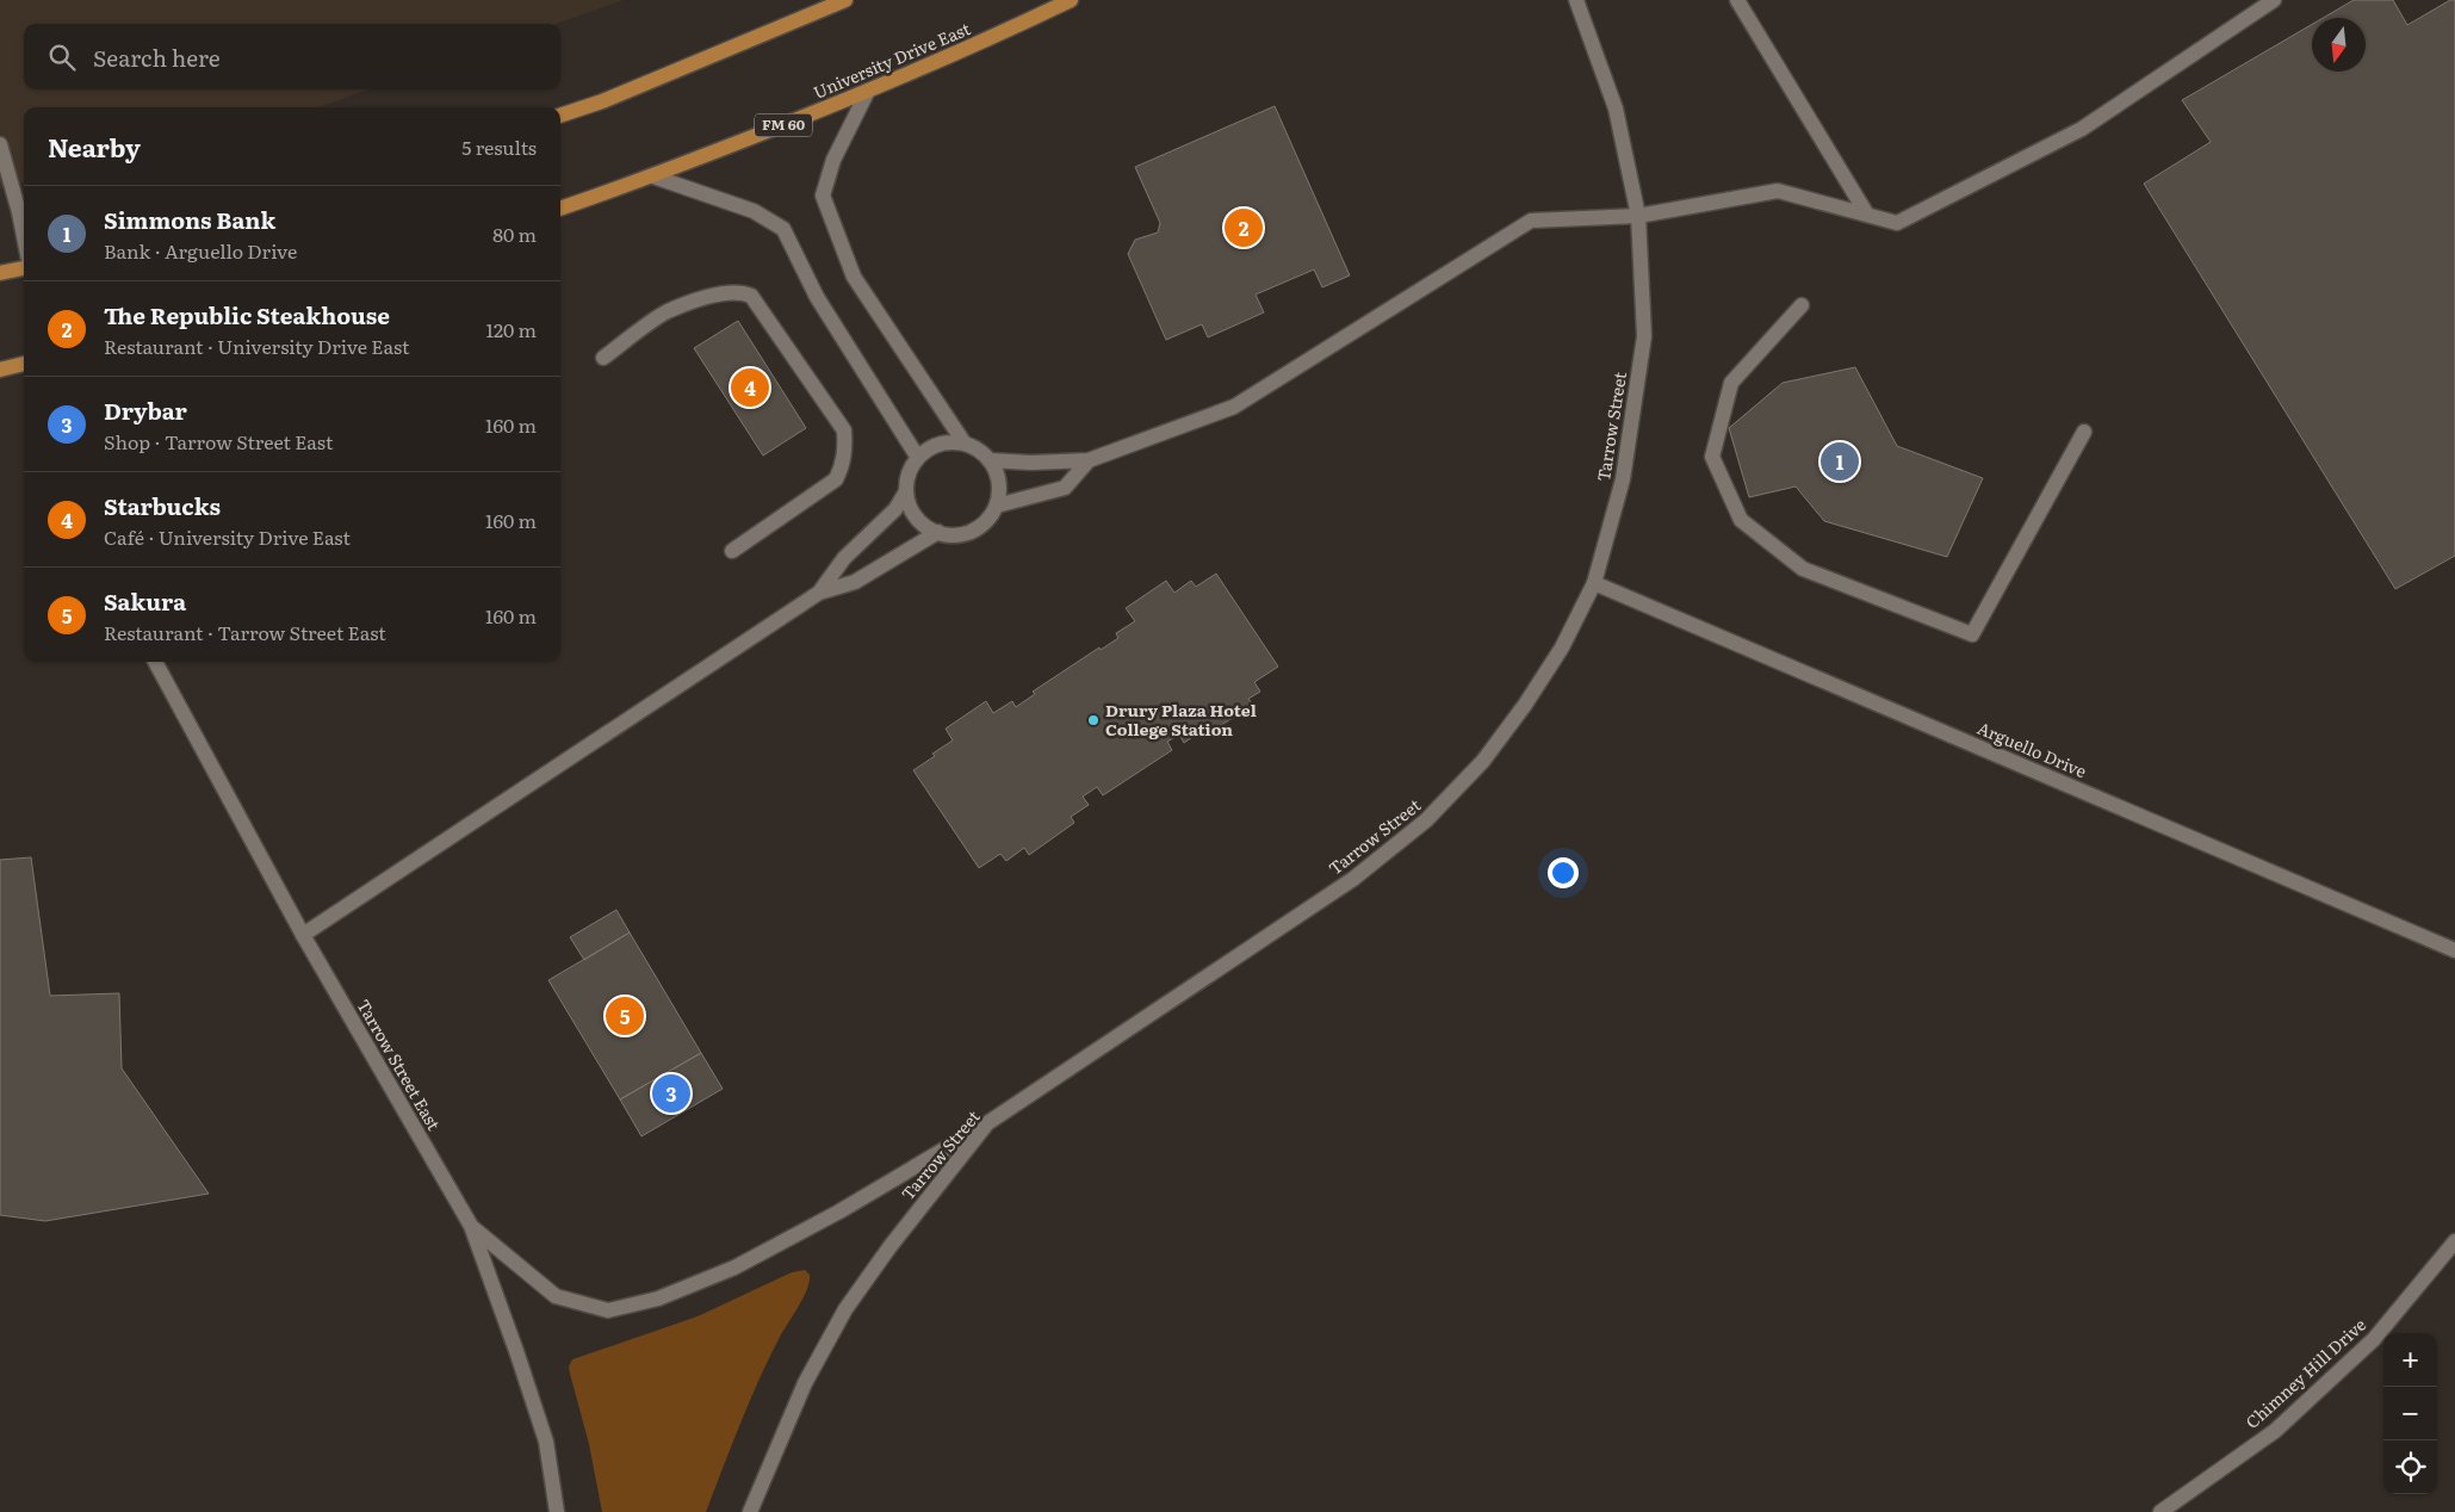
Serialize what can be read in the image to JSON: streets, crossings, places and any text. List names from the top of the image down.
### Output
{
  "streets": {
    "main road": [
      "University Drive East",
      "FM 60",
      "Tarrow Street",
      "Arguello Drive",
      "Tarrow Street East",
      "Chimney Hill Drive"
    ]
  },
  "crossings": [
    ["Tarrow Street", "Arguello Drive"]
  ],
  "places": ["Drury Plaza Hotel College Station"],
  "north": "bottom",
  "page": {
    "search": "Search here",
    "heading": ["Nearby", "5 results"],
    "list": [
      {
        "mark": "1",
        "name": "Simmons Bank",
        "note": "Bank · Arguello Drive",
        "value": "80 m"
      },
      {
        "mark": "2",
        "name": "The Republic Steakhouse",
        "note": "Restaurant · University Drive East",
        "value": "120 m"
      },
      {
        "mark": "3",
        "name": "Drybar",
        "note": "Shop · Tarrow Street East",
        "value": "160 m"
      },
      {
        "mark": "4",
        "name": "Starbucks",
        "note": "Café · University Drive East",
        "value": "160 m"
      },
      {
        "mark": "5",
        "name": "Sakura",
        "note": "Restaurant · Tarrow Street East",
        "value": "160 m"
      }
    ],
    "pins": [
      "2",
      "4",
      "1",
      "5",
      "3"
    ],
    "map_buttons": ["+", "−"]
  }
}
